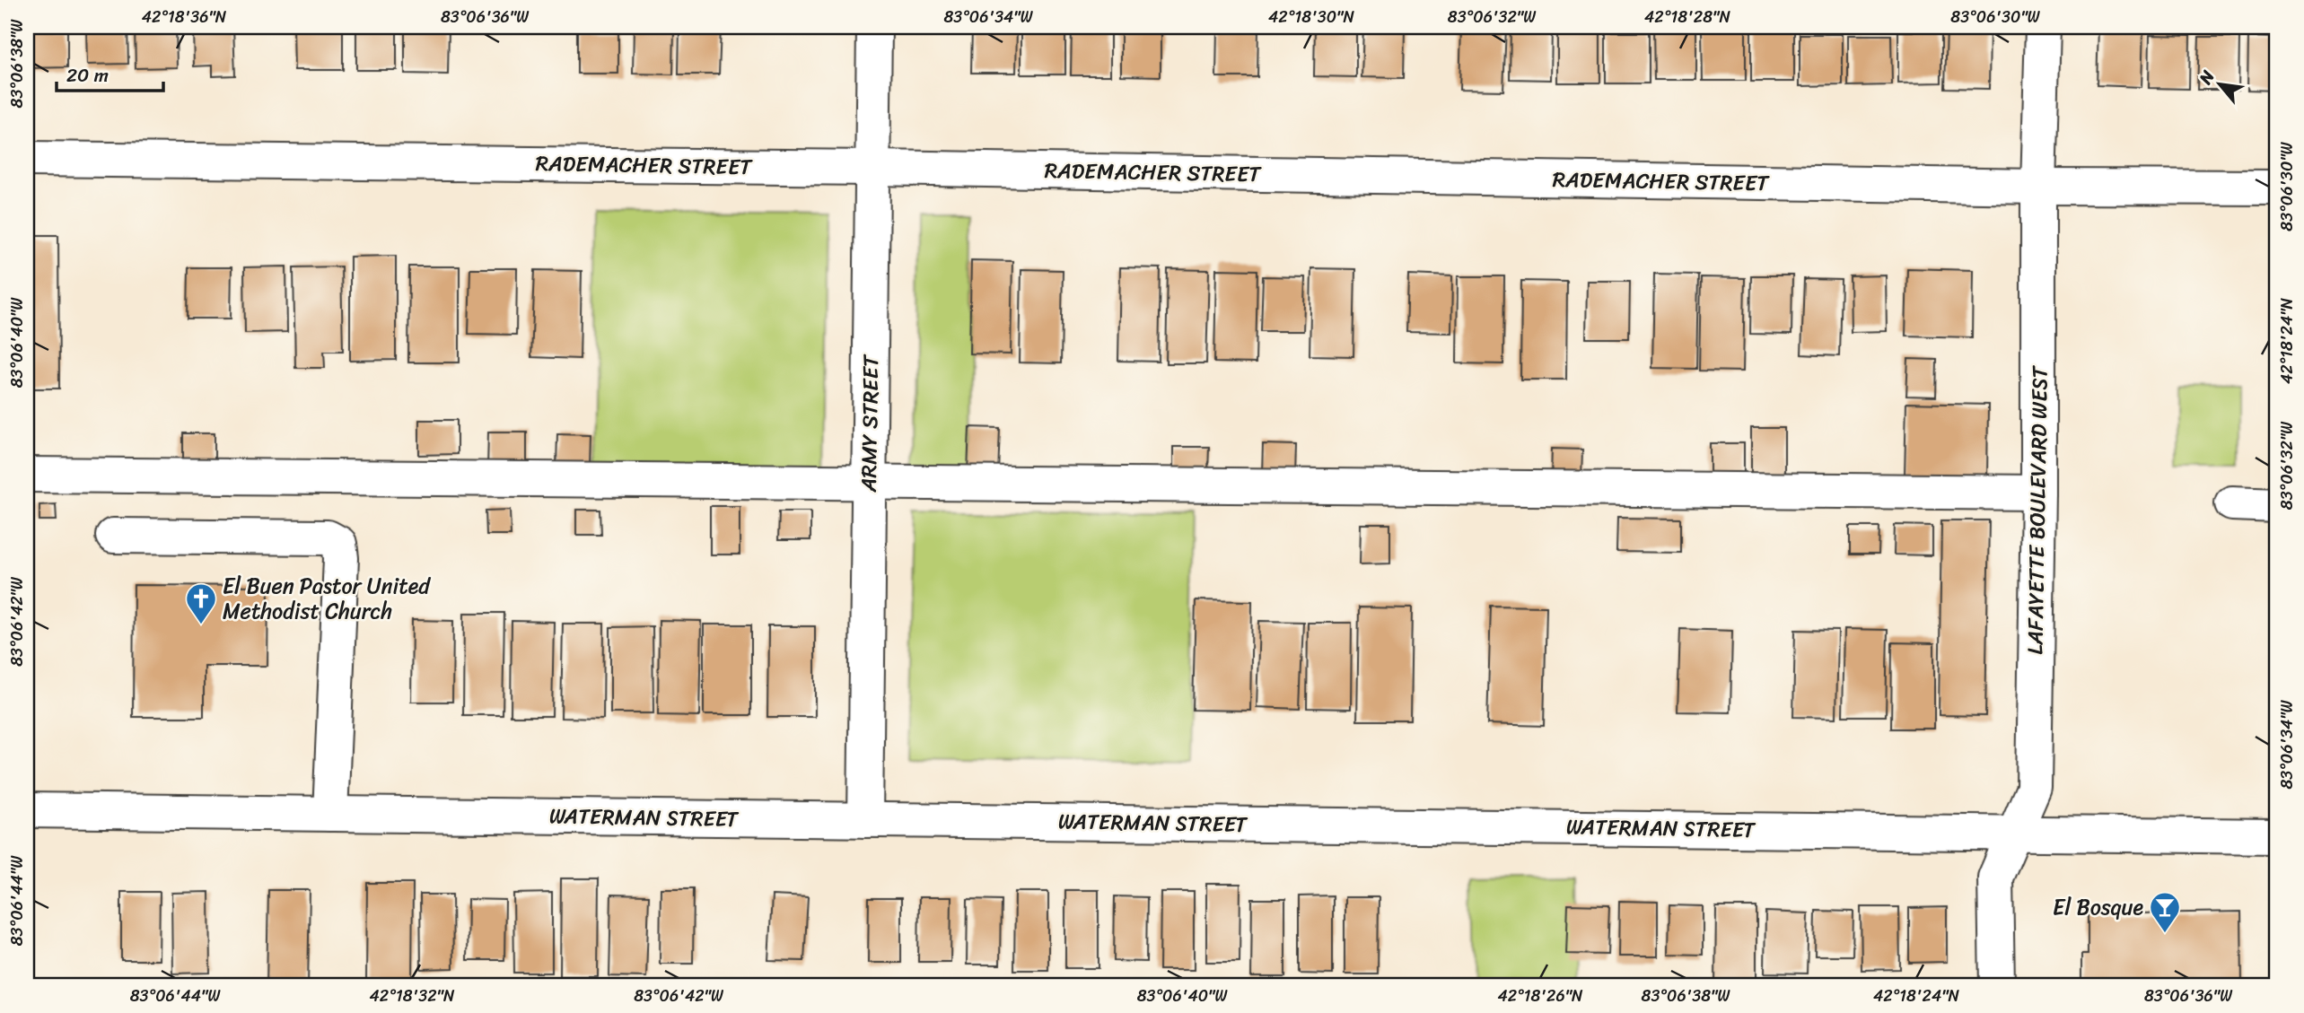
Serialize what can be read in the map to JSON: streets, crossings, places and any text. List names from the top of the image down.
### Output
{
  "streets": {
    "street": [
      "RADEMACHER STREET",
      "ARMY STREET",
      "LAFAYETTE BOULEVARD WEST",
      "WATERMAN STREET"
    ]
  },
  "crossings": [
    ["RADEMACHER STREET", "ARMY STREET"],
    ["RADEMACHER STREET", "LAFAYETTE BOULEVARD WEST"],
    ["ARMY STREET", "WATERMAN STREET"],
    ["LAFAYETTE BOULEVARD WEST", "WATERMAN STREET"]
  ],
  "places": {
    "church": ["El Buen Pastor United Methodist Church"],
    "bar": ["El Bosque"]
  },
  "scale_bar": "20 m",
  "north": "top left",
  "coordinates": [
    "42°18'36\"N",
    "83°06'36\"W",
    "83°06'34\"W",
    "42°18'30\"N",
    "83°06'32\"W",
    "42°18'28\"N",
    "83°06'30\"W",
    "83°06'38\"W",
    "42°18'24\"N",
    "83°06'40\"W",
    "83°06'42\"W",
    "83°06'44\"W",
    "42°18'32\"N",
    "42°18'26\"N"
  ]
}
